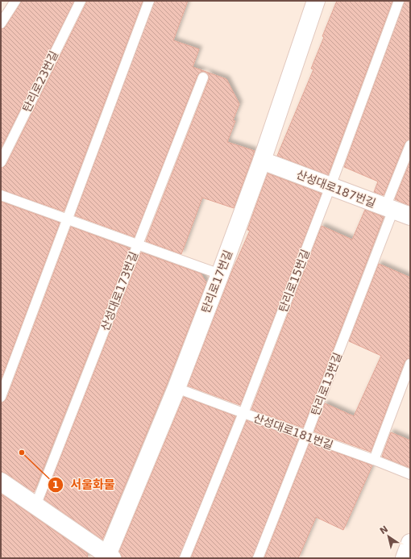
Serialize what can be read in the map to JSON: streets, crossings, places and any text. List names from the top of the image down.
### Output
{
  "streets": {
    "street": ["산성대로187번길", "탄리로17번길"],
    "lane": [
      "탄리로23번길",
      "탄리로15번길",
      "산성대로173번길",
      "탄리로13번길",
      "산성대로181번길"
    ]
  },
  "crossings": [
    ["산성대로187번길", "탄리로15번길"],
    ["산성대로187번길", "탄리로17번길"],
    ["산성대로187번길", "탄리로13번길"],
    ["탄리로15번길", "산성대로181번길"],
    ["탄리로17번길", "산성대로181번길"],
    ["탄리로13번길", "산성대로181번길"]
  ],
  "places": ["서울화물"],
  "north": "top left"
}
